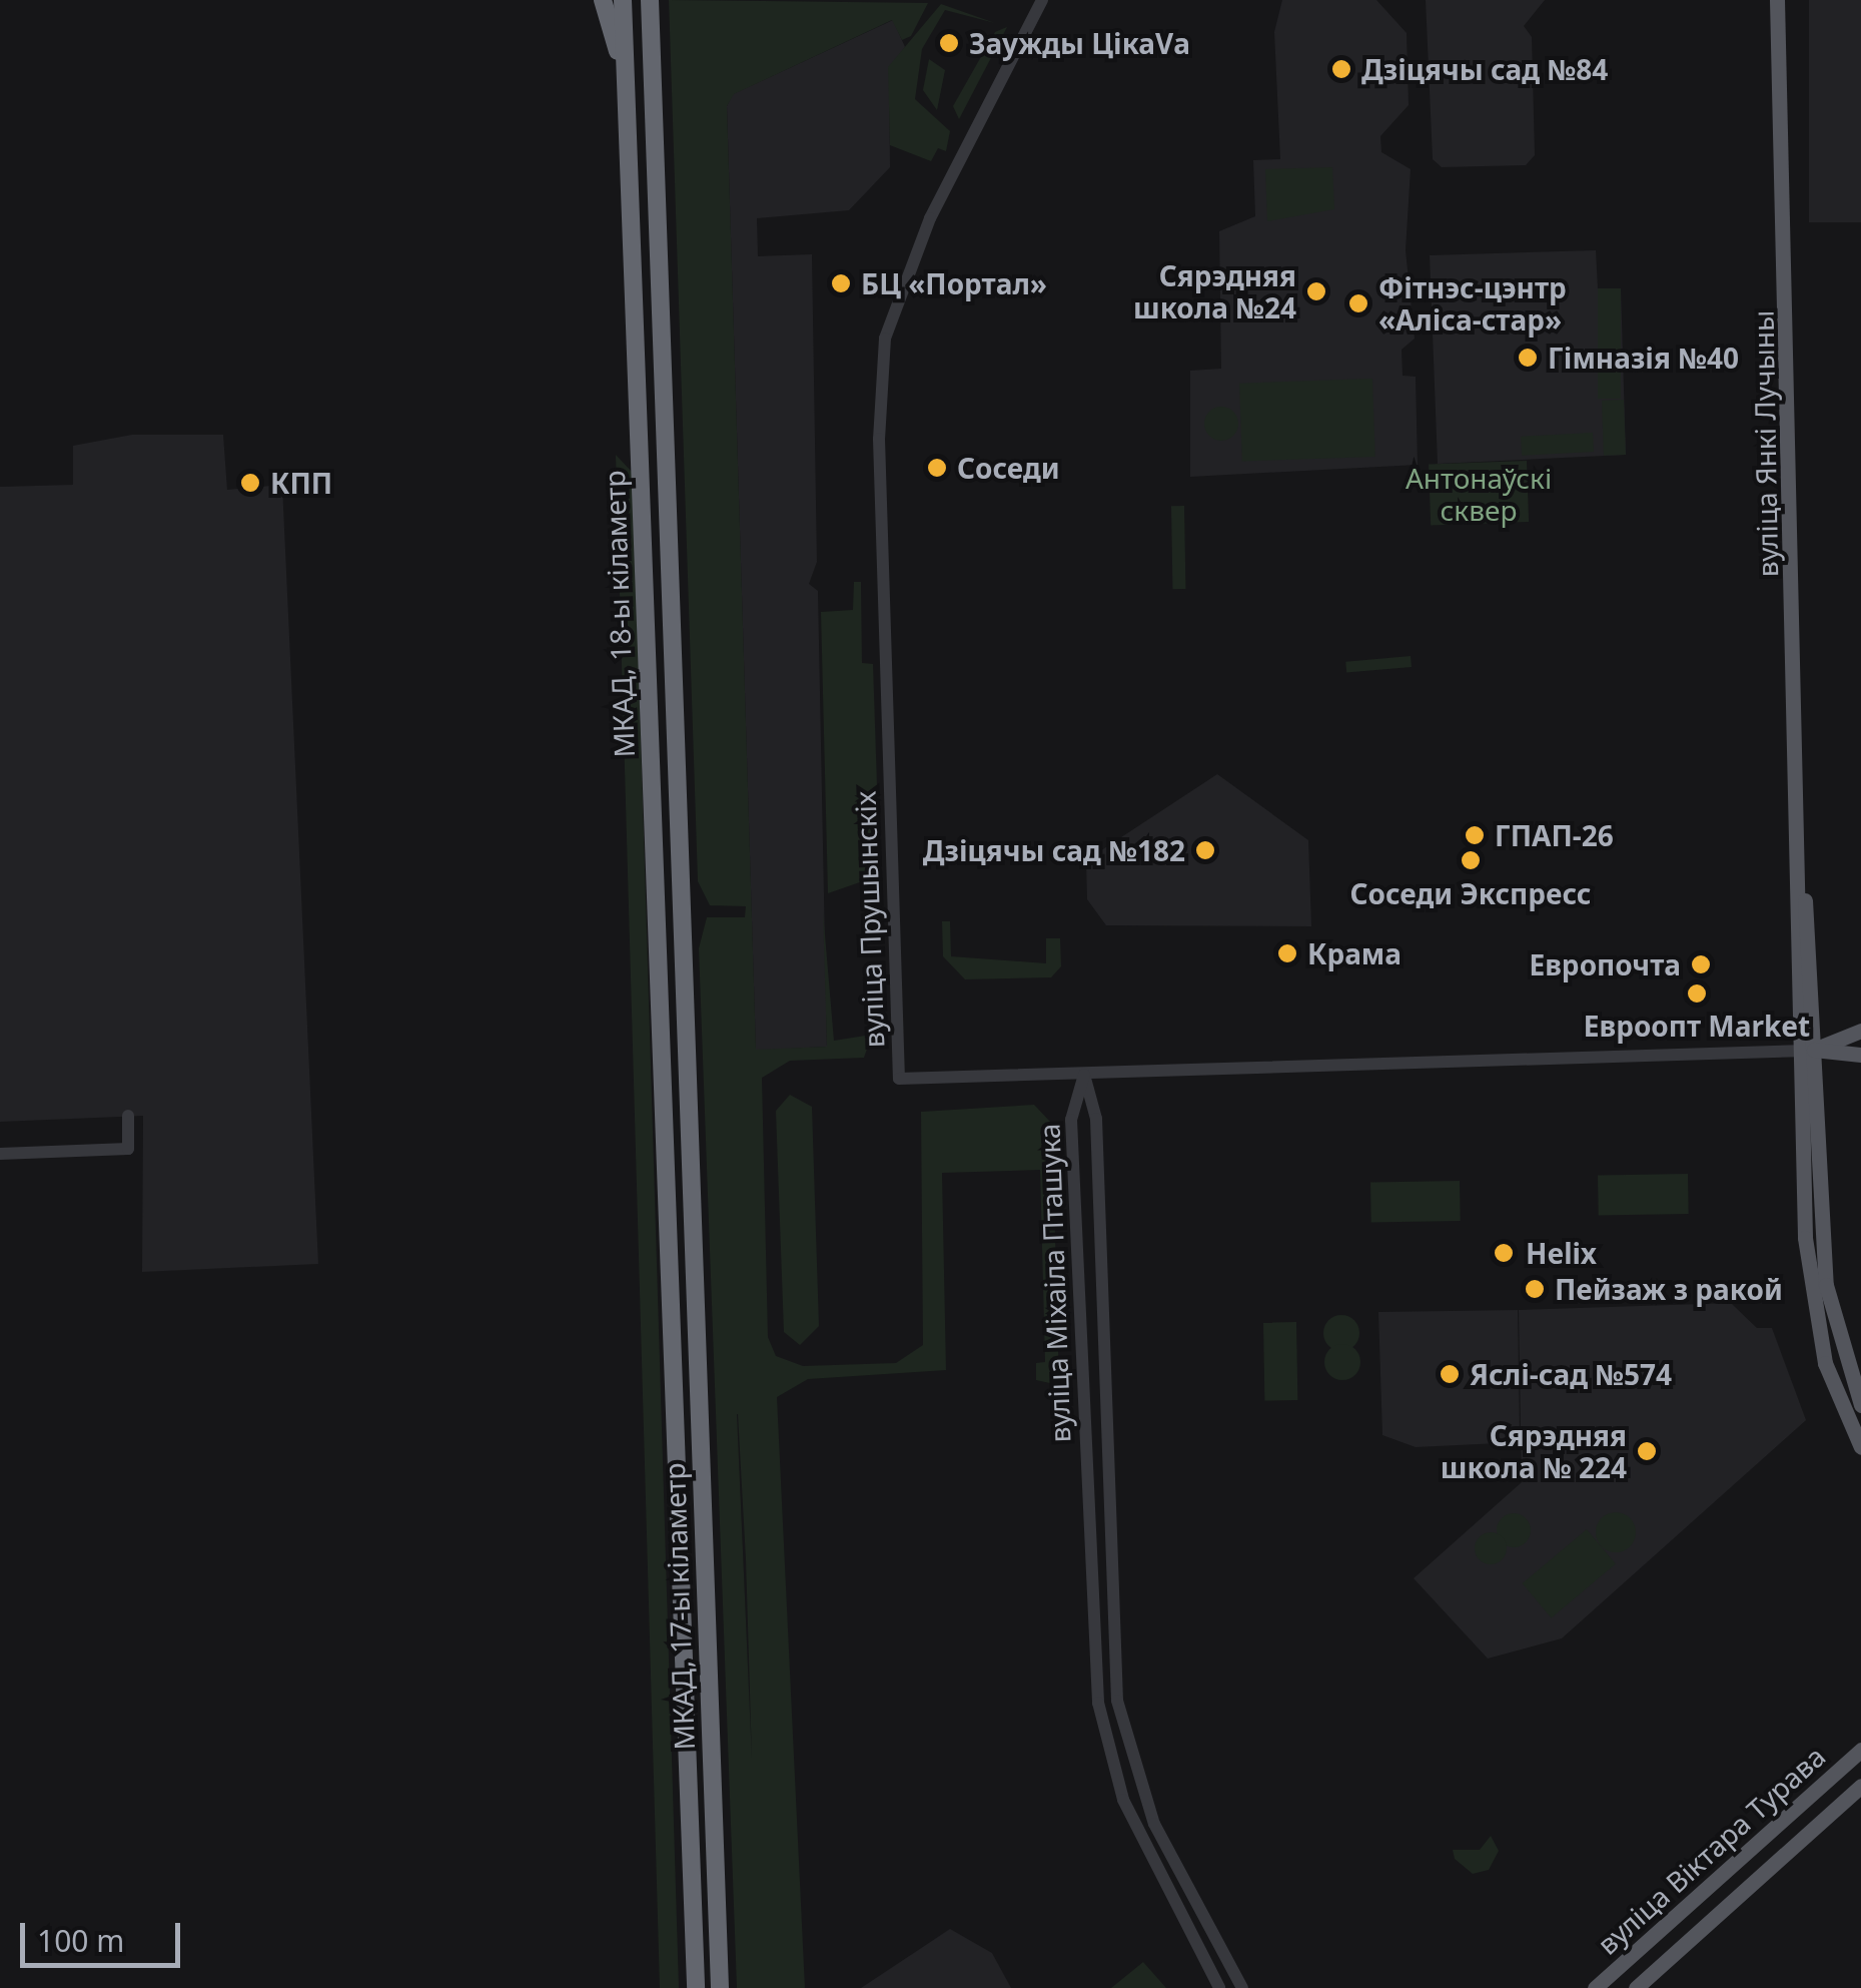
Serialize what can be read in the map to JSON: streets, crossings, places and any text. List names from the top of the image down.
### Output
{
  "streets": {
    "highway": ["МКАД, 18-ы кіламетр", "МКАД, 17-ы кіламетр"],
    "main road": ["вуліца Янкі Лучыны", "вуліца Віктара Турава"],
    "street": ["вуліца Прушынскіх", "вуліца Міхаіла Пташука"]
  },
  "crossings": [
    ["вуліца Янкі Лучыны", "вуліца Прушынскіх"],
    ["МКАД, 18-ы кіламетр", "МКАД, 17-ы кіламетр"],
    ["вуліца Прушынскіх", "вуліца Міхаіла Пташука"]
  ],
  "parks": ["Антонаўскі сквер"],
  "places": [
    "Заужды ЦікаVа",
    "Дзіцячы сад №84",
    "БЦ «Портал»",
    "Сярэдняя школа №24",
    "Фітнэс-цэнтр «Аліса-стар»",
    "Гімназія №40",
    "Соседи",
    "КПП",
    "ГПАП-26",
    "Дзіцячы сад №182",
    "Соседи Экспресс",
    "Крама",
    "Европочта",
    "Евроопт Market",
    "Helix",
    "Пейзаж з ракой",
    "Яслі-сад №574",
    "Сярэдняя школа № 224"
  ],
  "scale_bar": "100 m"
}
